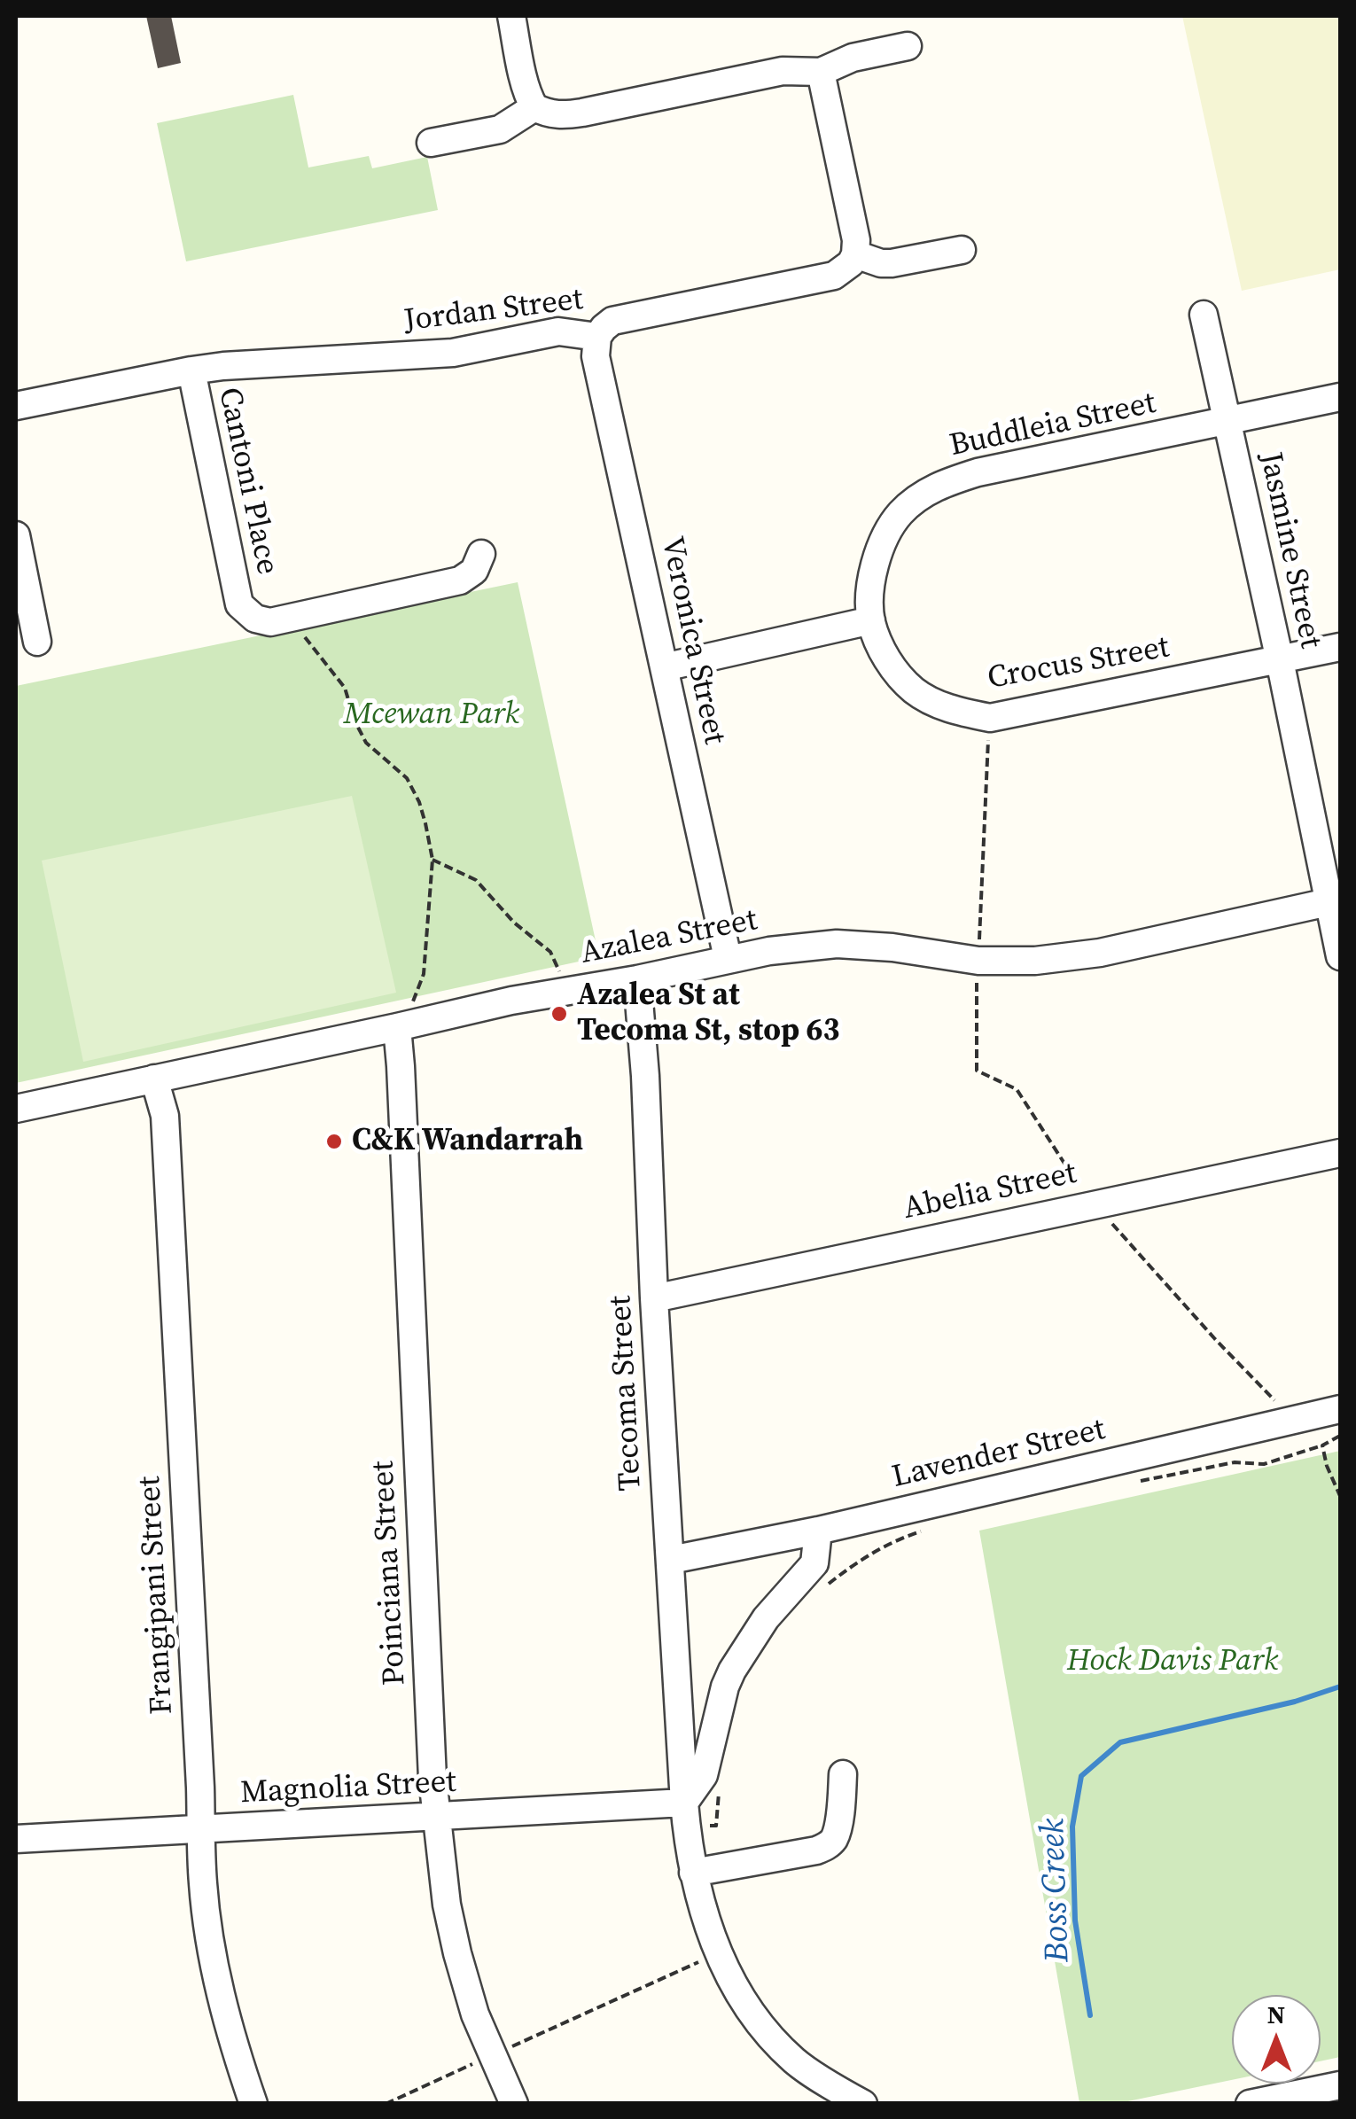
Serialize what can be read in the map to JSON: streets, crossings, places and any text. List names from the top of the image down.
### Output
{
  "streets": {
    "street": [
      "Jordan Street",
      "Buddleia Street",
      "Cantoni Place",
      "Jasmine Street",
      "Veronica Street",
      "Crocus Street",
      "Azalea Street",
      "Abelia Street",
      "Tecoma Street",
      "Lavender Street",
      "Poinciana Street",
      "Frangipani Street",
      "Magnolia Street"
    ]
  },
  "crossings": [
    ["Jordan Street", "Cantoni Place"],
    ["Jordan Street", "Veronica Street"],
    ["Buddleia Street", "Jasmine Street"],
    ["Buddleia Street", "Crocus Street"],
    ["Jasmine Street", "Crocus Street"],
    ["Jasmine Street", "Azalea Street"],
    ["Veronica Street", "Azalea Street"],
    ["Azalea Street", "Tecoma Street"],
    ["Azalea Street", "Poinciana Street"],
    ["Azalea Street", "Frangipani Street"],
    ["Abelia Street", "Tecoma Street"],
    ["Tecoma Street", "Lavender Street"],
    ["Tecoma Street", "Magnolia Street"],
    ["Poinciana Street", "Magnolia Street"],
    ["Frangipani Street", "Magnolia Street"]
  ],
  "water": ["Boss Creek"],
  "parks": ["Mcewan Park", "Hock Davis Park"],
  "places": ["Azalea St at Tecoma St, stop 63", "C&K Wandarrah"],
  "north": "top"
}
